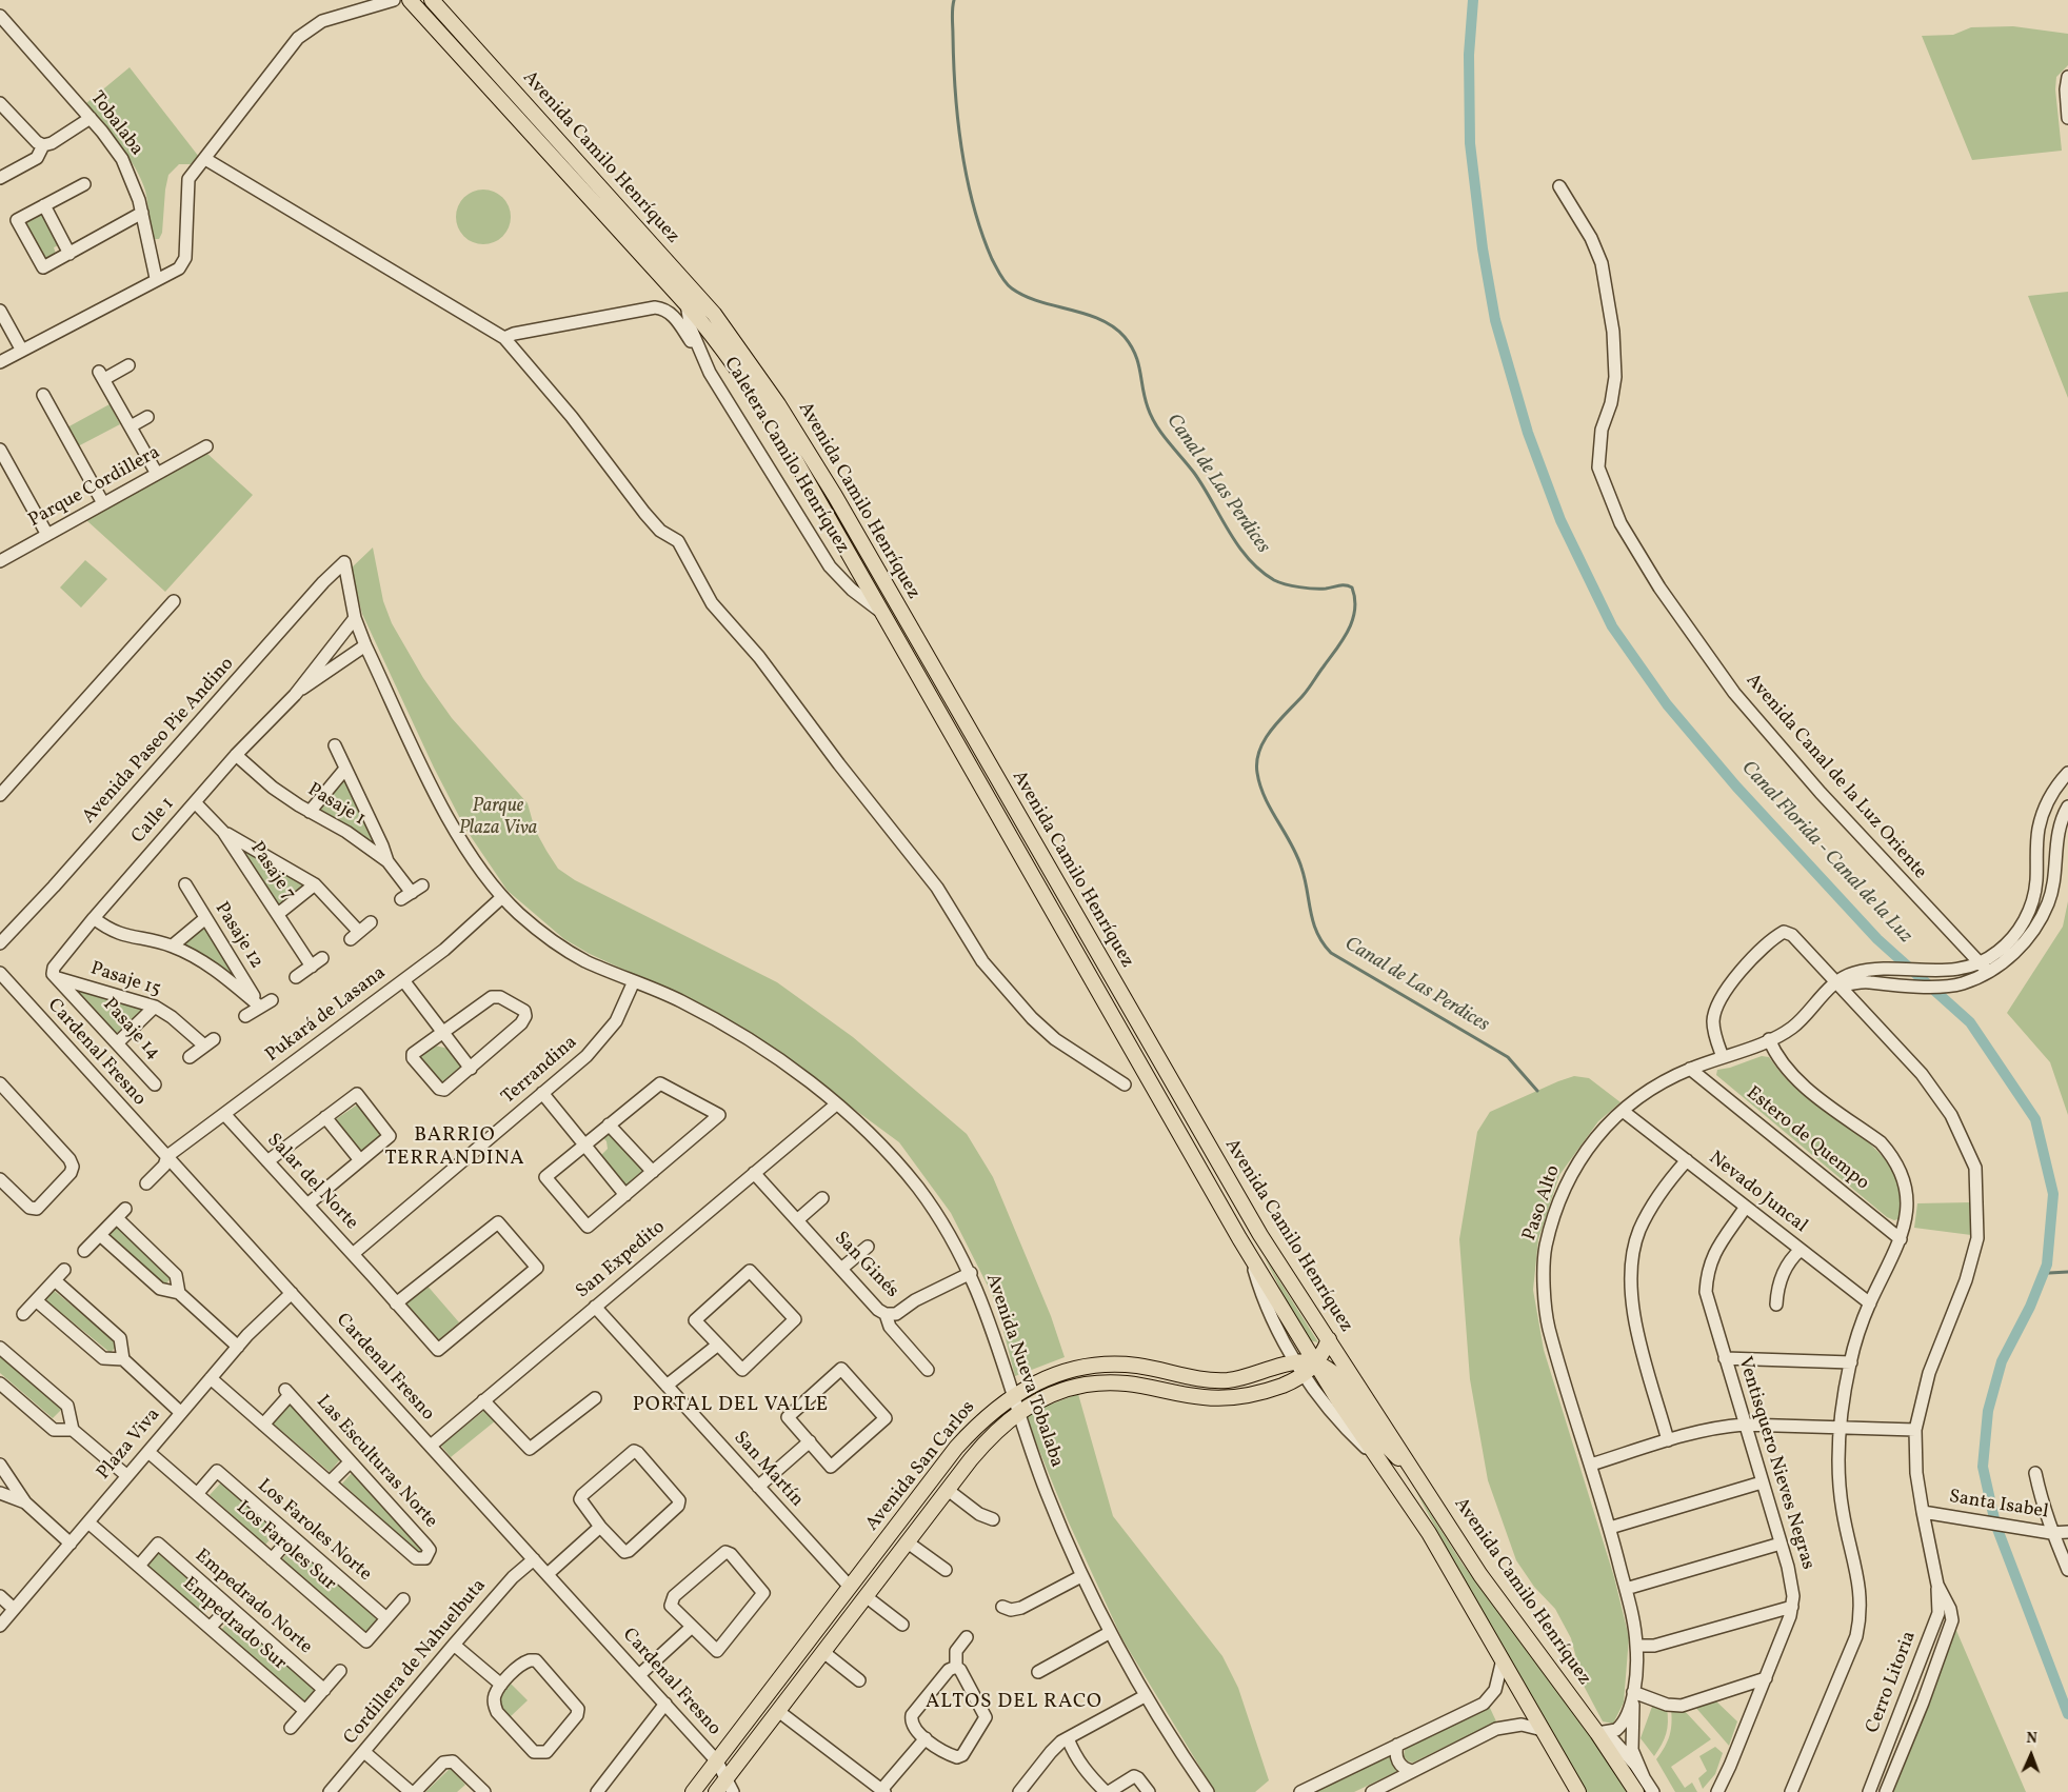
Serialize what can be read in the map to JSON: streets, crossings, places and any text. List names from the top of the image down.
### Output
{
  "streets": {
    "main road": ["Avenida Camilo Henríquez", "Avenida San Carlos"],
    "street": [
      "Tobalaba",
      "Caletera Camilo Henríquez",
      "Parque Cordillera",
      "Avenida Paseo Pie Andino",
      "Avenida Canal de la Luz Oriente",
      "Pasaje 1",
      "Calle 1",
      "Pasaje 7",
      "Pasaje 12",
      "Pasaje 15",
      "Pukará de Lasana",
      "Pasaje 14",
      "Cardenal Fresno",
      "Terrandina",
      "Estero de Quempo",
      "Salar del Norte",
      "Nevado Juncal",
      "Paso Alto",
      "San Expedito",
      "San Ginés",
      "Avenida Nueva Tobalaba",
      "Plaza Viva",
      "Las Esculturas Norte",
      "Ventisquero Nieves Negras",
      "San Martín",
      "Santa Isabel",
      "Los Faroles Norte",
      "Los Faroles Sur",
      "Empedrado Norte",
      "Empedrado Sur",
      "Cordillera de Nahuelbuta",
      "Cerro Litoria"
    ]
  },
  "crossings": [
    ["Avenida Camilo Henríquez", "Caletera Camilo Henríquez"],
    ["Avenida Camilo Henríquez", "Paso Alto"],
    ["Avenida Camilo Henríquez", "Avenida San Carlos"],
    ["Avenida Paseo Pie Andino", "Avenida Nueva Tobalaba"],
    ["Pasaje 1", "Calle 1"],
    ["Calle 1", "Pasaje 7"],
    ["Calle 1", "Pasaje 15"],
    ["Calle 1", "Pasaje 14"],
    ["Calle 1", "Avenida Nueva Tobalaba"],
    ["Pasaje 15", "Pasaje 14"],
    ["Pukará de Lasana", "Cardenal Fresno"],
    ["Pukará de Lasana", "Salar del Norte"],
    ["Pukará de Lasana", "Avenida Nueva Tobalaba"],
    ["Cardenal Fresno", "San Expedito"],
    ["Cardenal Fresno", "Plaza Viva"],
    ["Cardenal Fresno", "Avenida San Carlos"],
    ["Cardenal Fresno", "Cordillera de Nahuelbuta"],
    ["Terrandina", "Salar del Norte"],
    ["Terrandina", "Avenida Nueva Tobalaba"],
    ["Estero de Quempo", "Paso Alto"],
    ["Nevado Juncal", "Paso Alto"],
    ["Nevado Juncal", "Ventisquero Nieves Negras"],
    ["San Expedito", "San Ginés"],
    ["San Expedito", "Avenida Nueva Tobalaba"],
    ["San Expedito", "San Martín"],
    ["San Ginés", "Avenida Nueva Tobalaba"],
    ["Avenida Nueva Tobalaba", "Avenida San Carlos"],
    ["Plaza Viva", "Los Faroles Sur"],
    ["Plaza Viva", "Empedrado Sur"],
    ["Avenida San Carlos", "San Martín"],
    ["Los Faroles Norte", "Los Faroles Sur"],
    ["Empedrado Norte", "Empedrado Sur"]
  ],
  "districts": ["BARRIO TERRANDINA", "PORTAL DEL VALLE", "ALTOS DEL RACO"],
  "water": ["Canal de Las Perdices", "Canal Florida - Canal de la Luz"],
  "parks": ["Parque Plaza Viva"],
  "north": "top"
}
